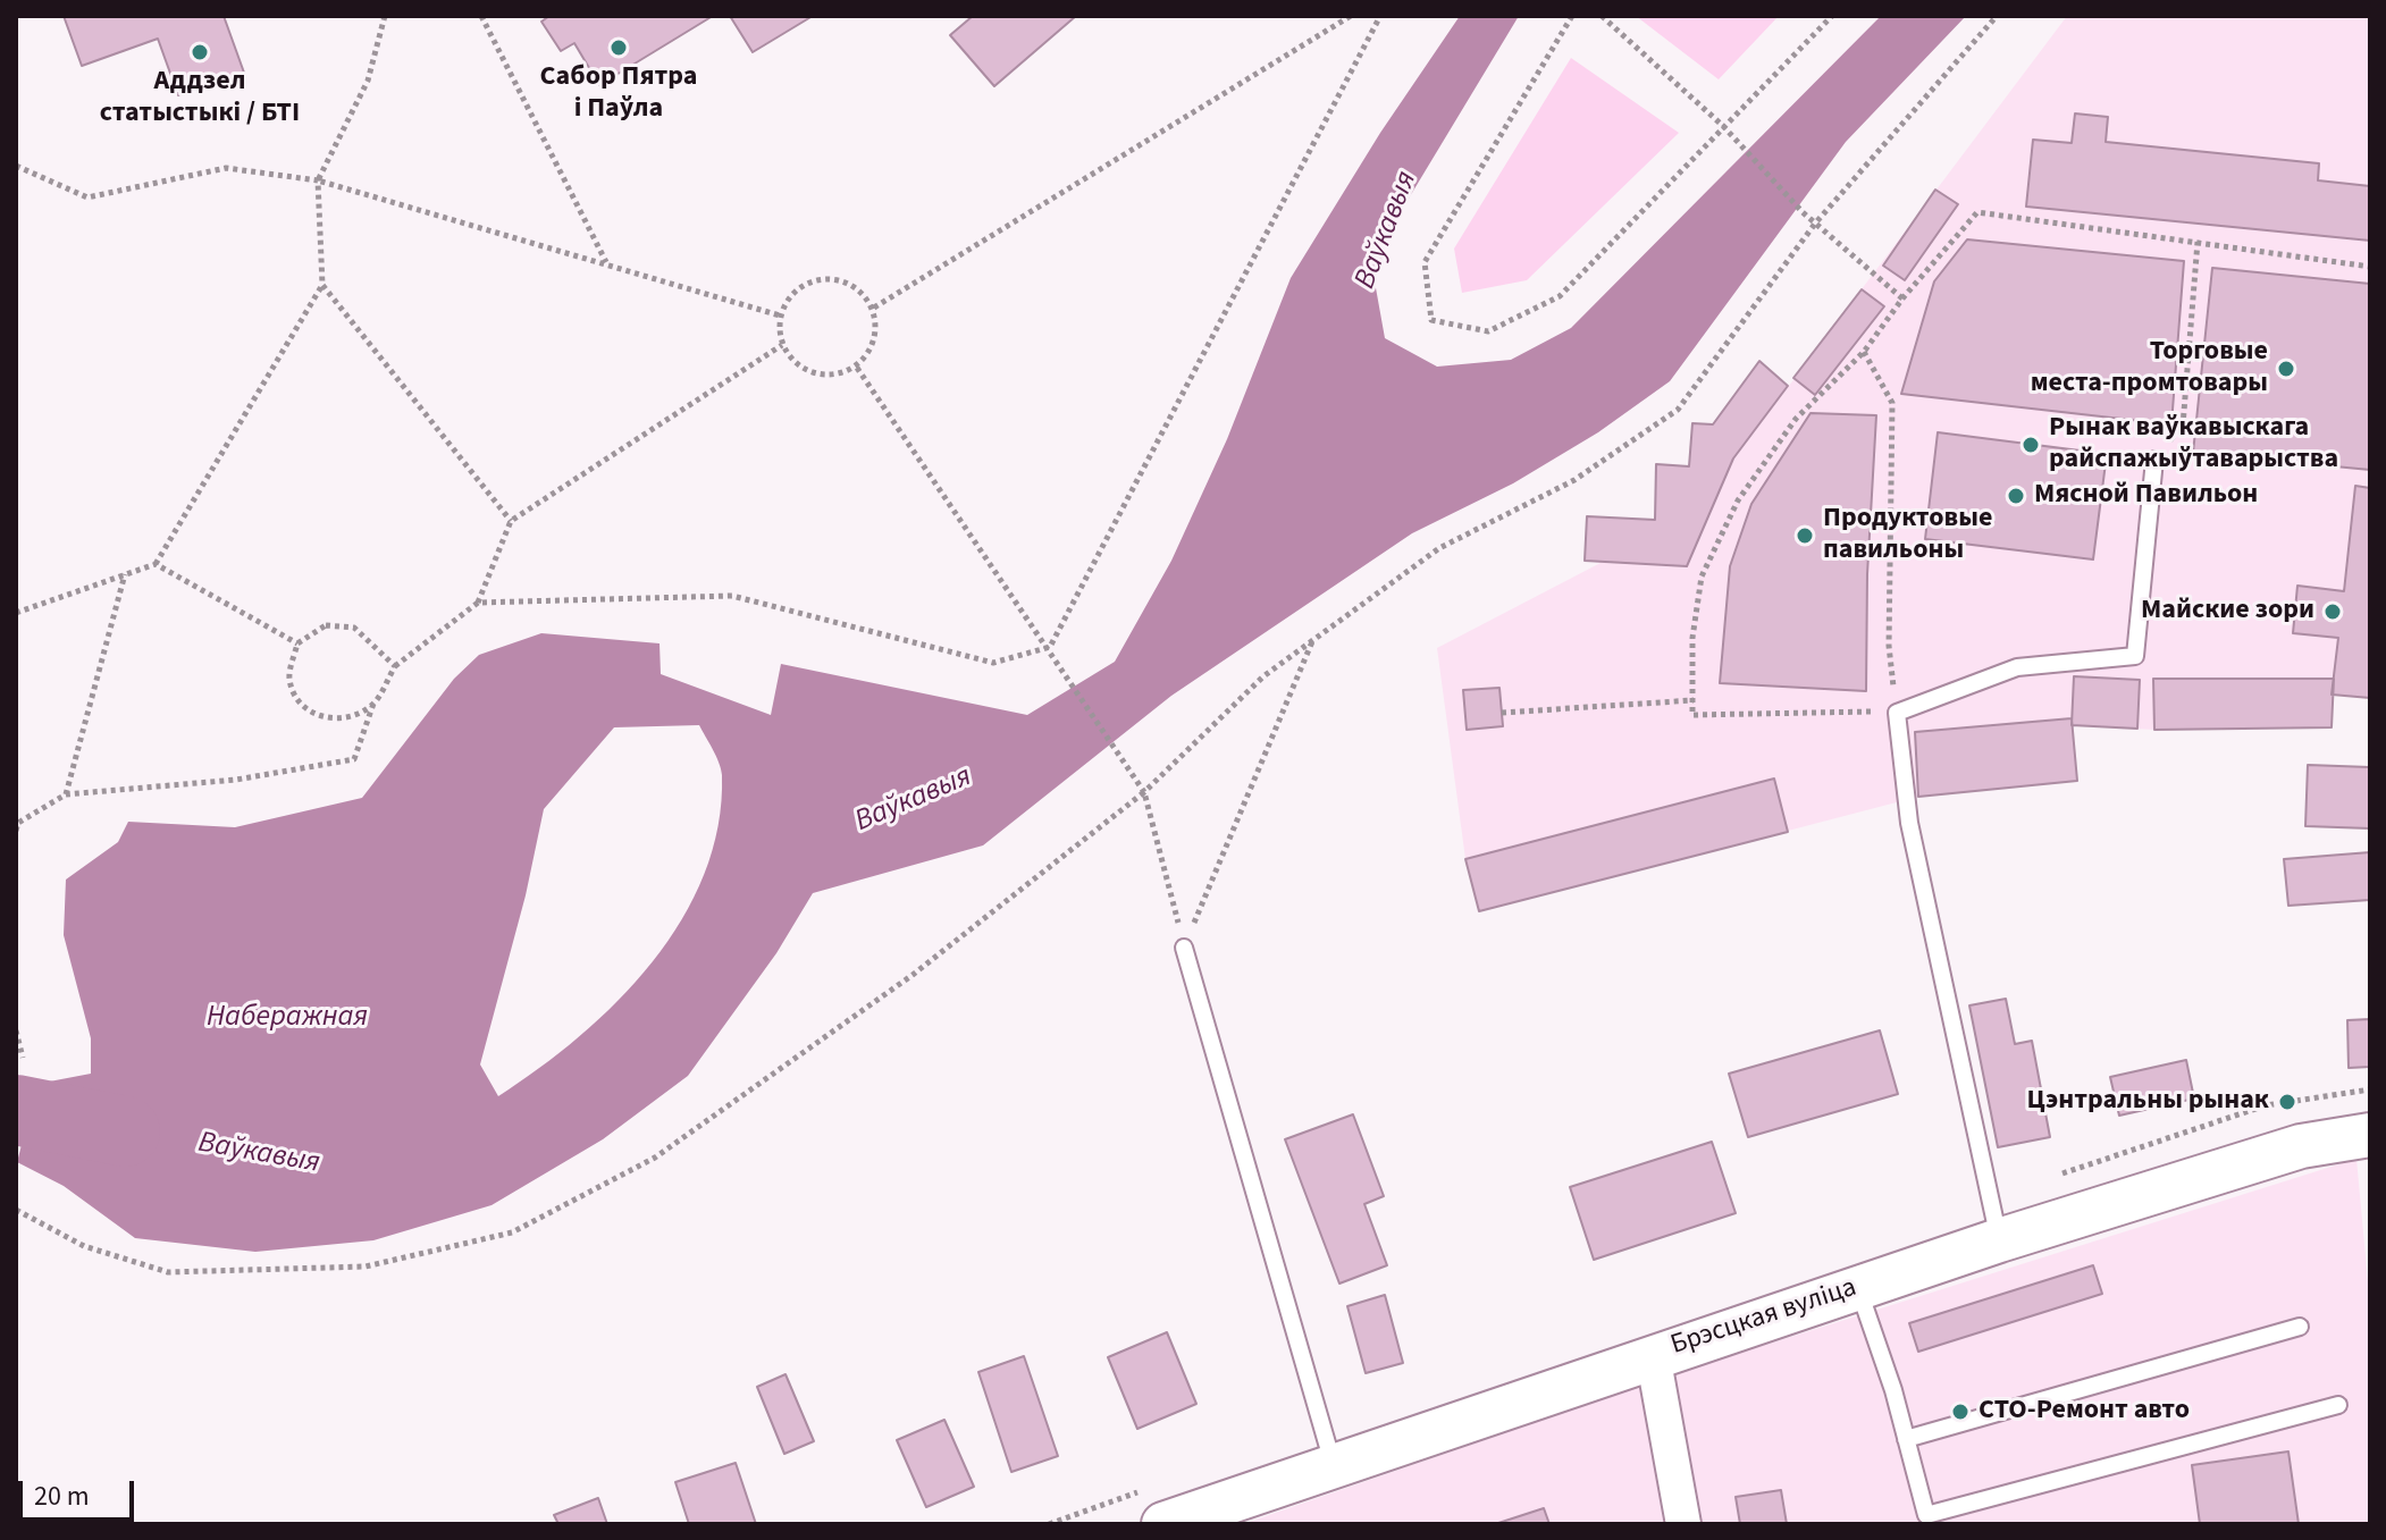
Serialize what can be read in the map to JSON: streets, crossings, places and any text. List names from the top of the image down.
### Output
{
  "streets": {
    "street": ["Брэсцкая вуліца"]
  },
  "water": ["Ваўкавыя", "Наберажная"],
  "places": [
    "Сабор Пятра і Паўла",
    "Аддзел статыстыкі / БТІ",
    "Торговые места-промтовары",
    "Рынак ваўкавыскага райспажыўтаварыства",
    "Мясной Павильон",
    "Продуктовые павильоны",
    "Майские зори",
    "Цэнтральны рынак",
    "СТО-Ремонт авто"
  ],
  "scale_bar": "20 m"
}
